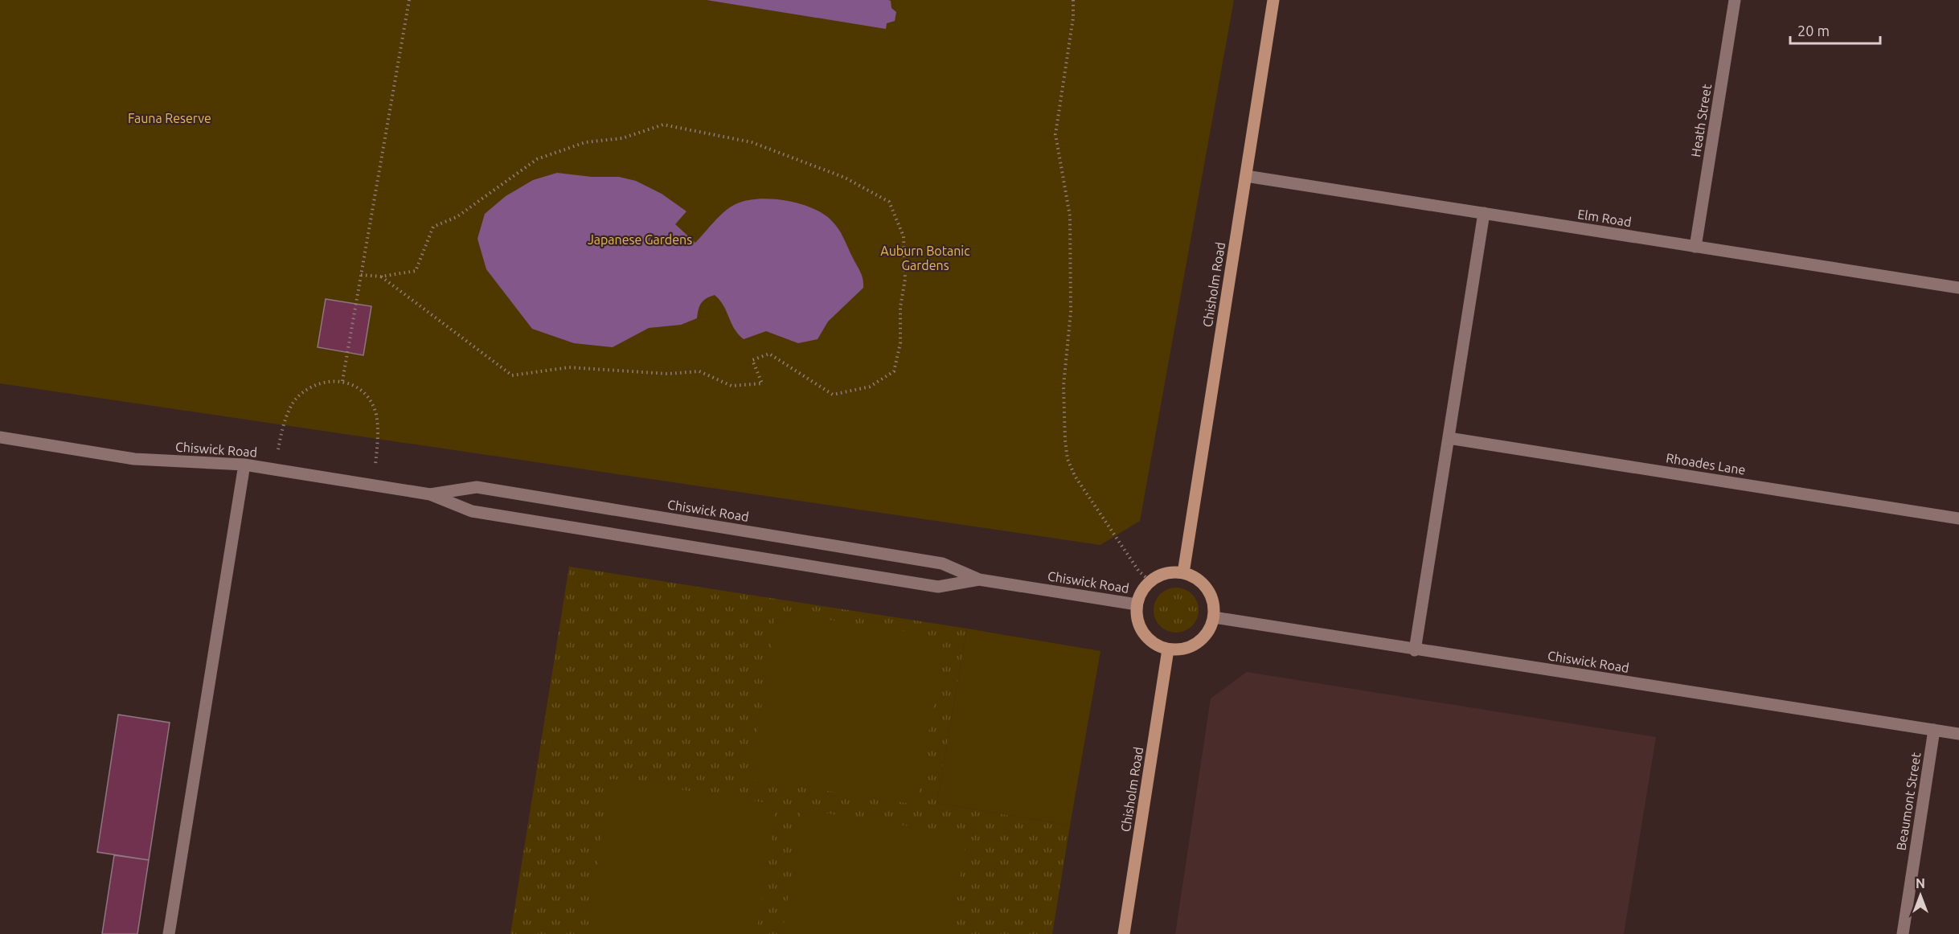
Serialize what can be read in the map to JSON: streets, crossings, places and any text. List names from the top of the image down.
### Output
{
  "streets": {
    "main road": ["Chisholm Road"],
    "street": [
      "Heath Street",
      "Elm Road",
      "Chiswick Road",
      "Rhoades Lane",
      "Beaumont Street"
    ]
  },
  "crossings": [
    ["Heath Street", "Elm Road"],
    ["Elm Road", "Chisholm Road"],
    ["Chisholm Road", "Chiswick Road"],
    ["Chiswick Road", "Beaumont Street"]
  ],
  "parks": ["Fauna Reserve", "Japanese Gardens", "Auburn Botanic Gardens"],
  "scale_bar": "20 m",
  "north": "top"
}
